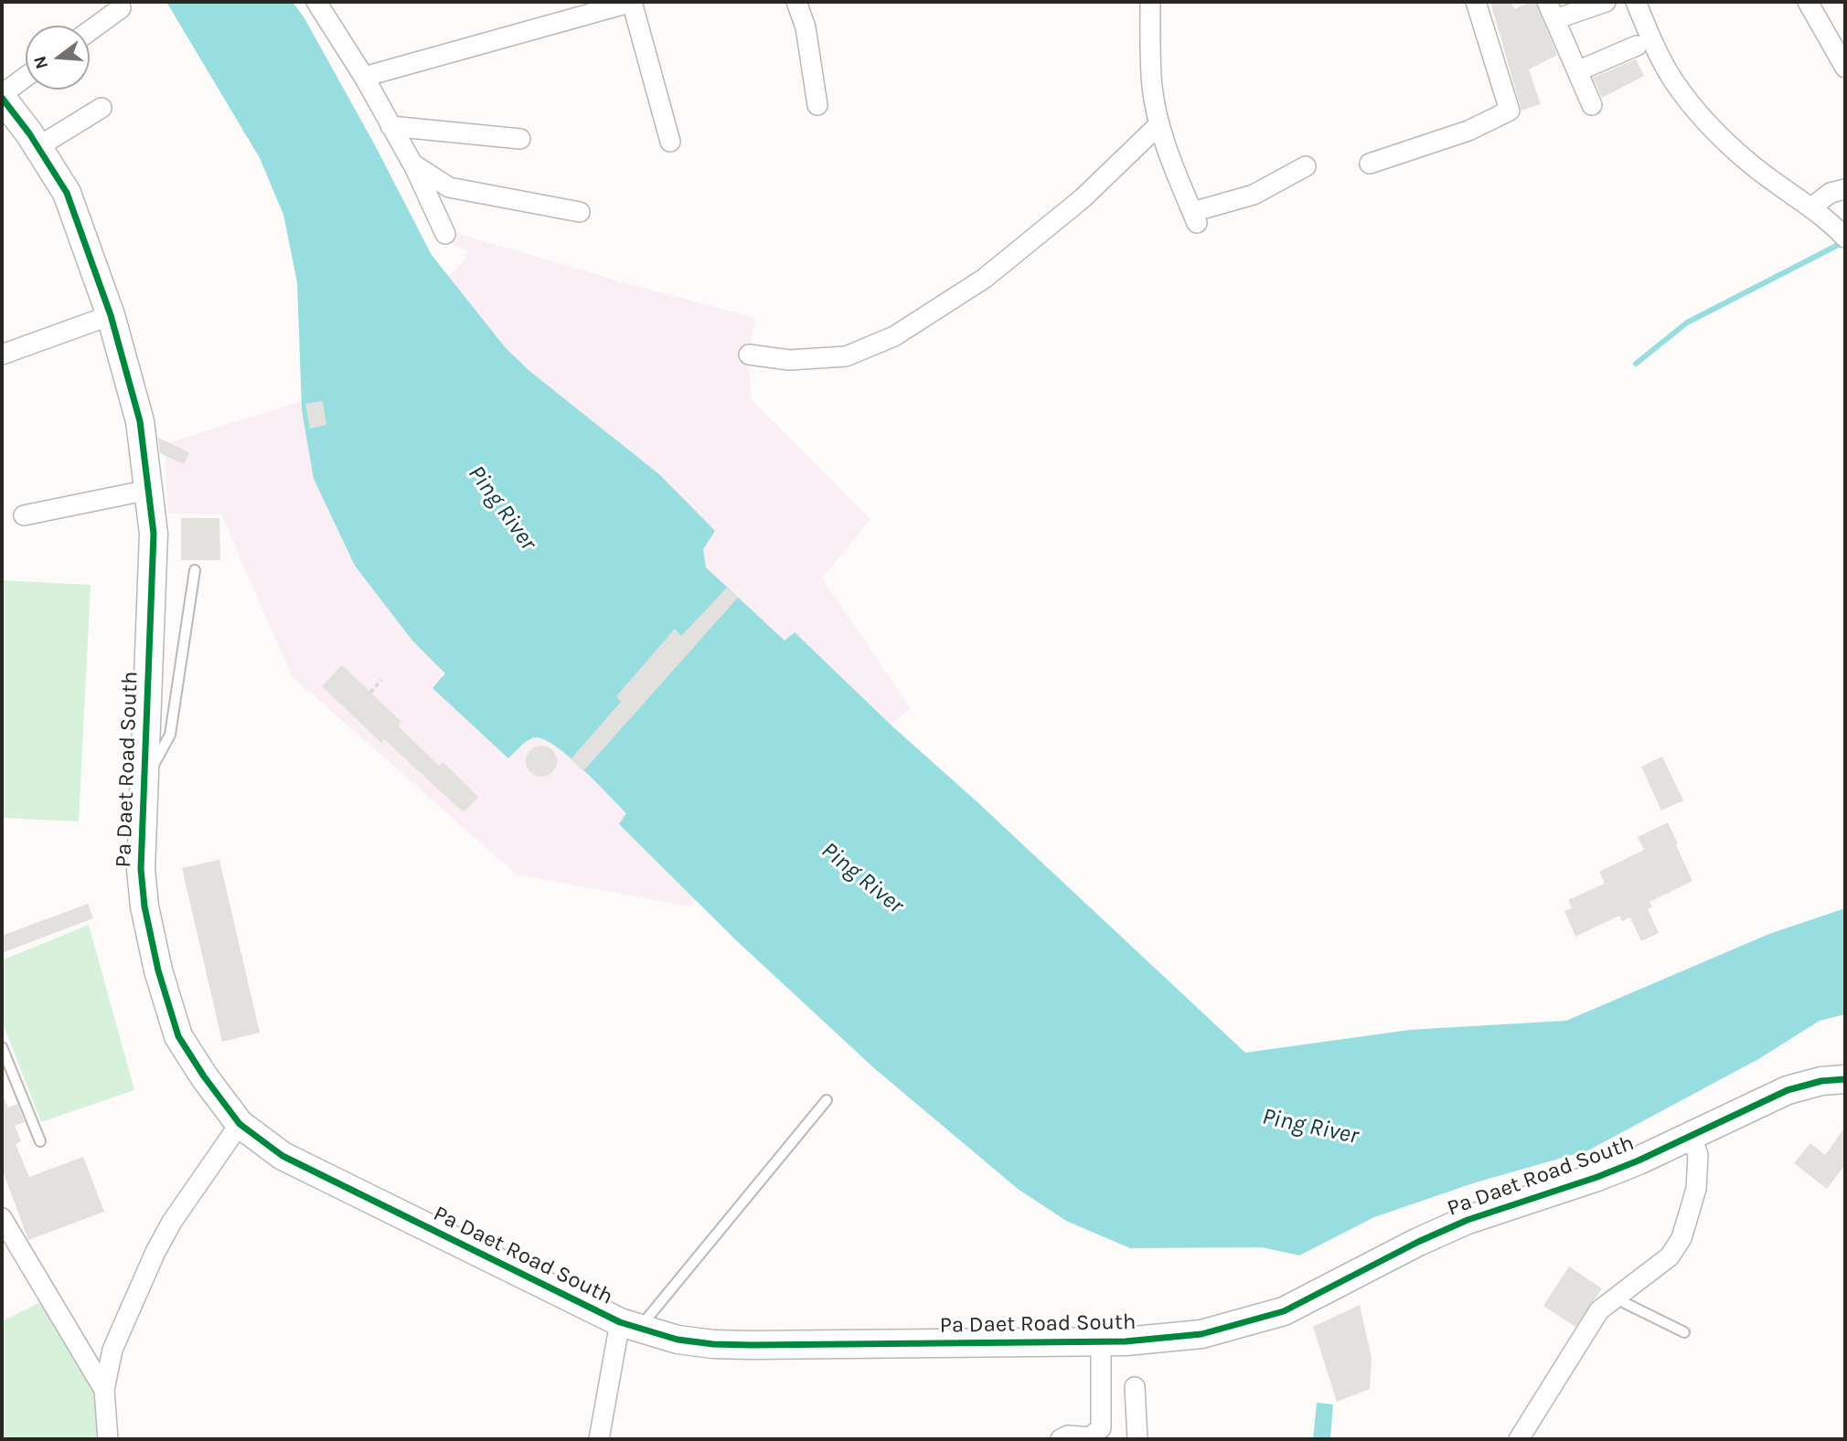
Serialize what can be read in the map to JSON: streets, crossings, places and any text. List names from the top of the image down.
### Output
{
  "streets": {
    "street": ["Pa Daet Road South"]
  },
  "water": ["Ping River"],
  "north": "left"
}
